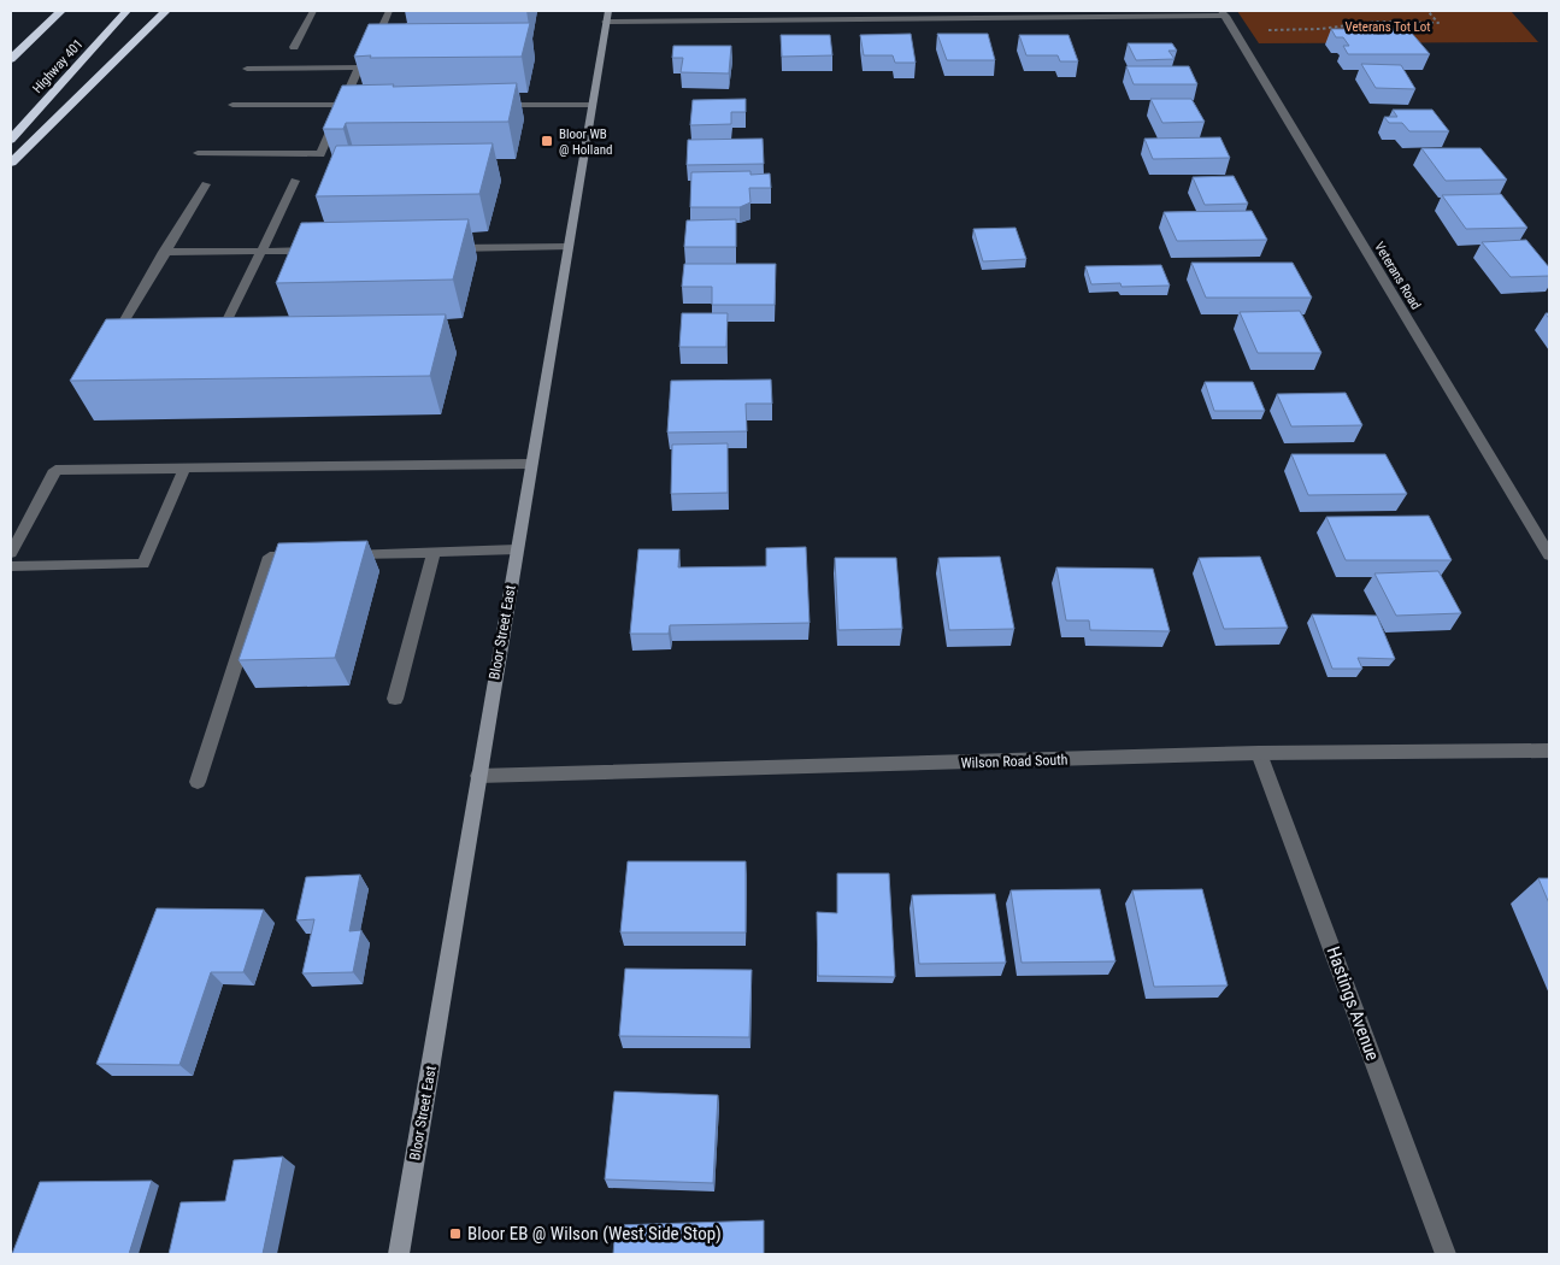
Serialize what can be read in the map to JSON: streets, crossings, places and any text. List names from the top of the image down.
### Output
{
  "streets": {
    "highway": ["Highway 401"],
    "main road": ["Bloor Street East"],
    "street": ["Veterans Road", "Wilson Road South", "Hastings Avenue"]
  },
  "crossings": [
    ["Bloor Street East", "Wilson Road South"],
    ["Wilson Road South", "Hastings Avenue"]
  ],
  "parks": ["Veterans Tot Lot"],
  "places": {
    "transit": ["Bloor WB @ Holland", "Bloor EB @ Wilson (West Side Stop)"]
  }
}
